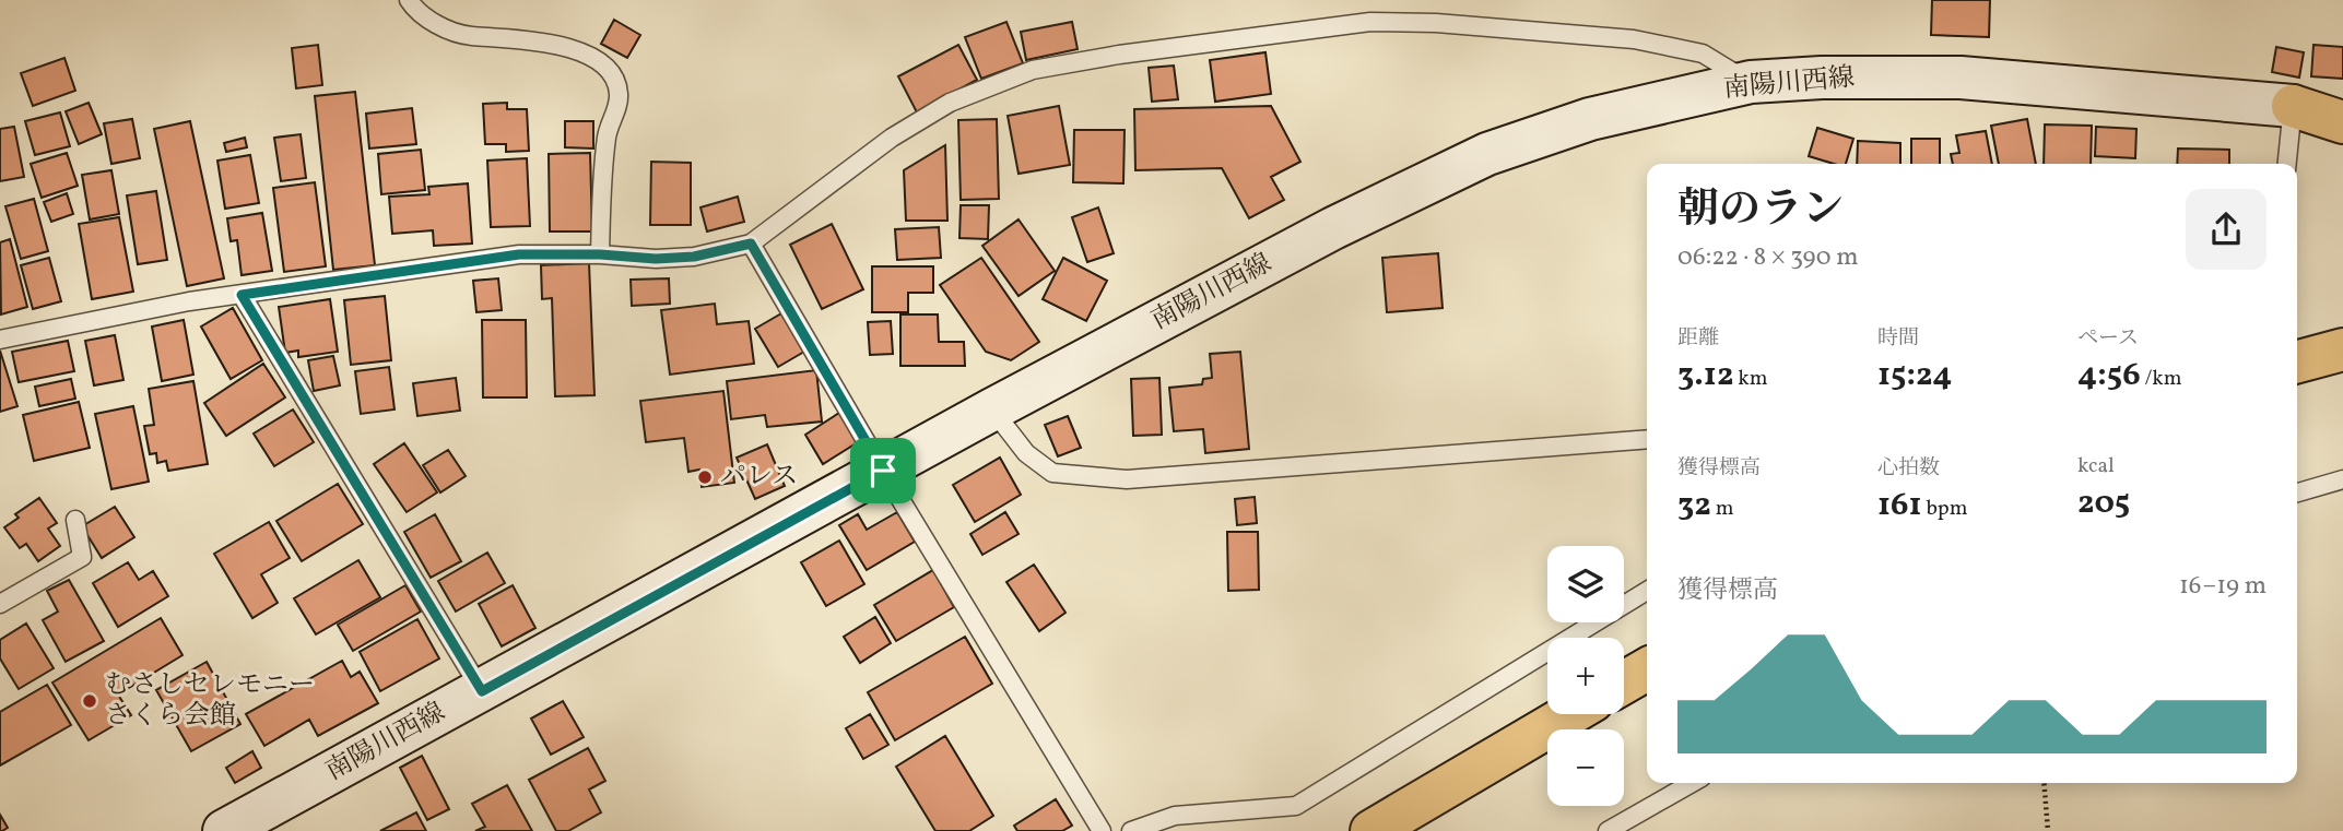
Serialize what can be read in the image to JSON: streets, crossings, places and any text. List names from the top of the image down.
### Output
{
  "streets": {
    "main road": ["南陽川西線"]
  },
  "places": ["パレス", "むさしセレモニー さくら会館"],
  "page": {
    "heading": ["朝のラン", "06:22 · 8 × 390 m"],
    "stats": [
      ["距離", "3.12 km"],
      ["時間", "15:24"],
      ["ペース", "4:56 /km"],
      ["獲得標高", "32 m"],
      ["心拍数", "161 bpm"],
      ["kcal", "205"]
    ],
    "map_buttons": ["+", "−"],
    "chart": ["獲得標高", "16–19 m"]
  }
}
